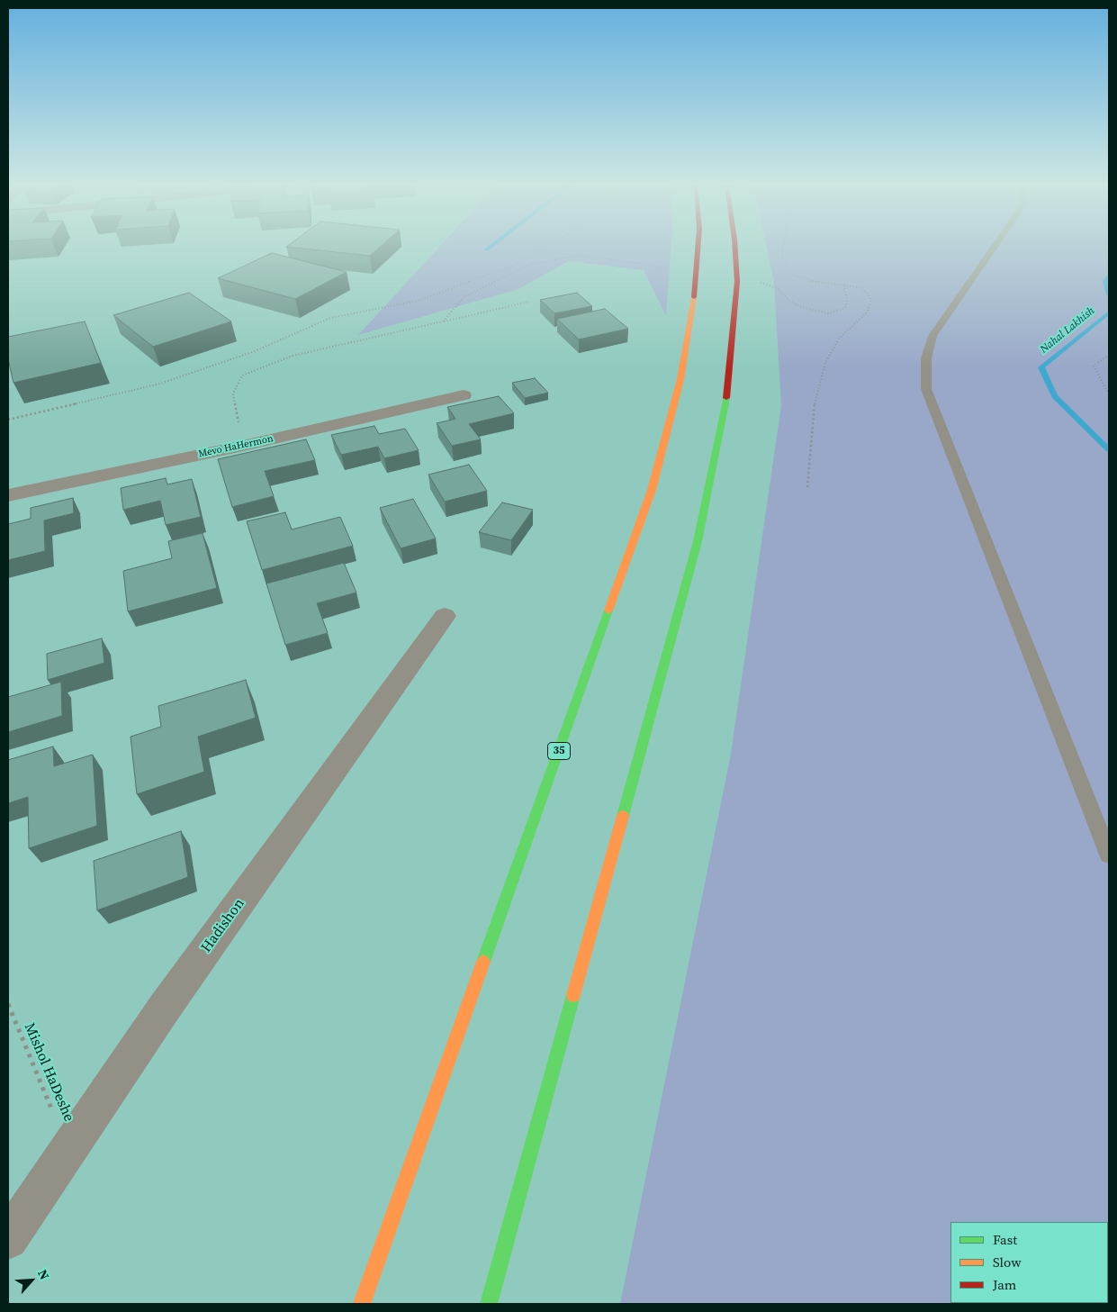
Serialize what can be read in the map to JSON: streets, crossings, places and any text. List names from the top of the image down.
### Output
{
  "streets": {
    "highway": ["35"],
    "street": ["Mevo HaHermon", "Hadishon"],
    "path": ["Mishol HaDeshe"]
  },
  "crossings": [
    ["Hadishon", "Mishol HaDeshe"]
  ],
  "water": ["Nahal Lakhish"],
  "legend": ["Fast", "Slow", "Jam"],
  "north": "top right"
}
